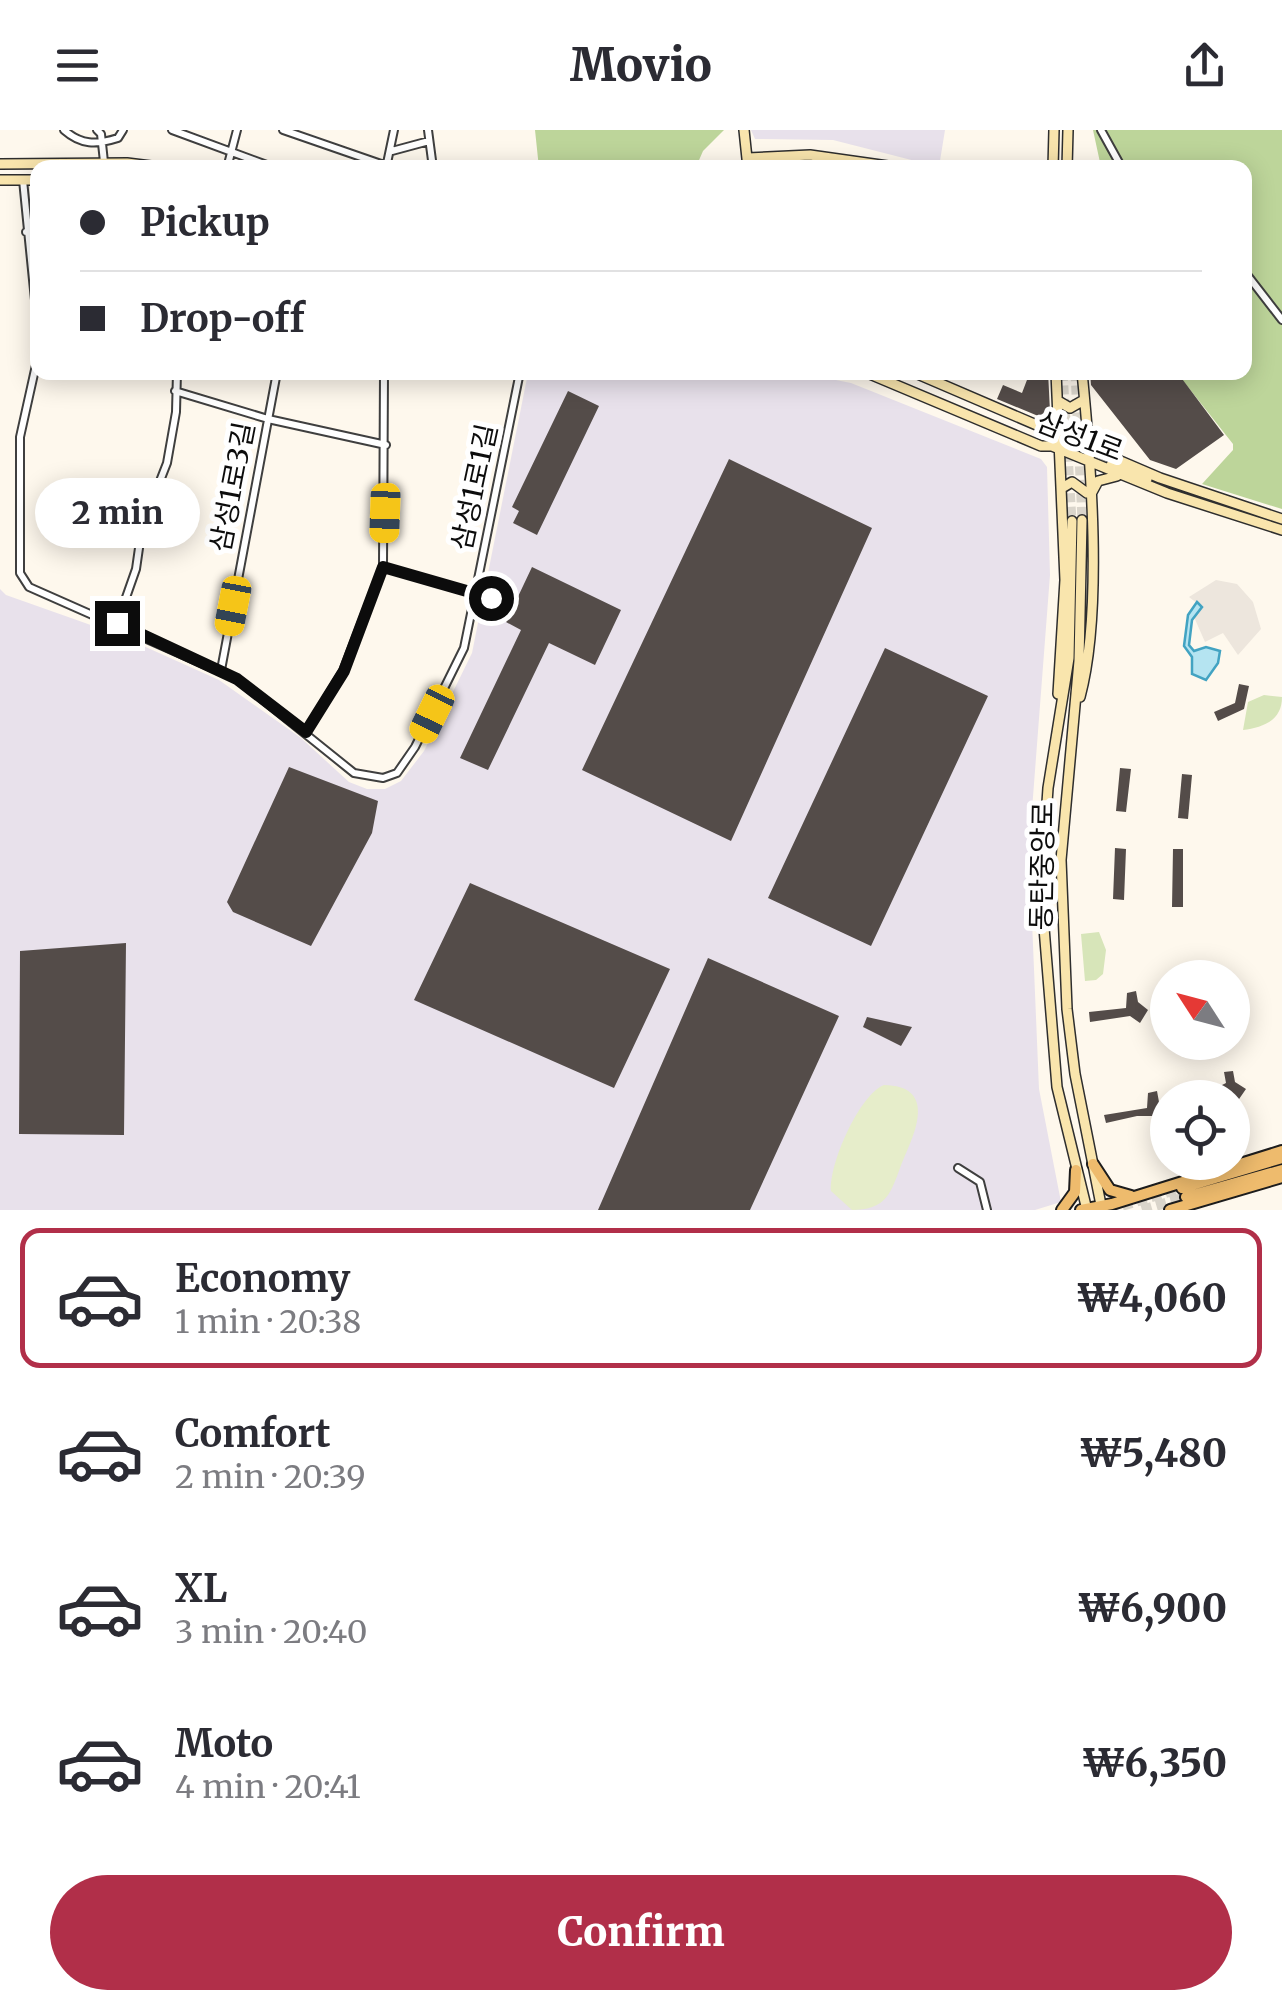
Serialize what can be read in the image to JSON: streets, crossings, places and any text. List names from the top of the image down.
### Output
{
  "streets": {
    "street": [
      "삼성1로",
      "삼성1로3길",
      "삼성1로1길",
      "동탄중앙로"
    ]
  },
  "north": "top left",
  "page": {
    "header": "Movio",
    "banner": ["Pickup", "Drop-off"],
    "bubble": "2 min",
    "list": [
      {
        "name": "Economy",
        "note": "1 min · 20:38",
        "value": "₩4,060"
      },
      {
        "name": "Comfort",
        "note": "2 min · 20:39",
        "value": "₩5,480"
      },
      {
        "name": "XL",
        "note": "3 min · 20:40",
        "value": "₩6,900"
      },
      {
        "name": "Moto",
        "note": "4 min · 20:41",
        "value": "₩6,350"
      }
    ],
    "buttons": "Confirm"
  }
}
